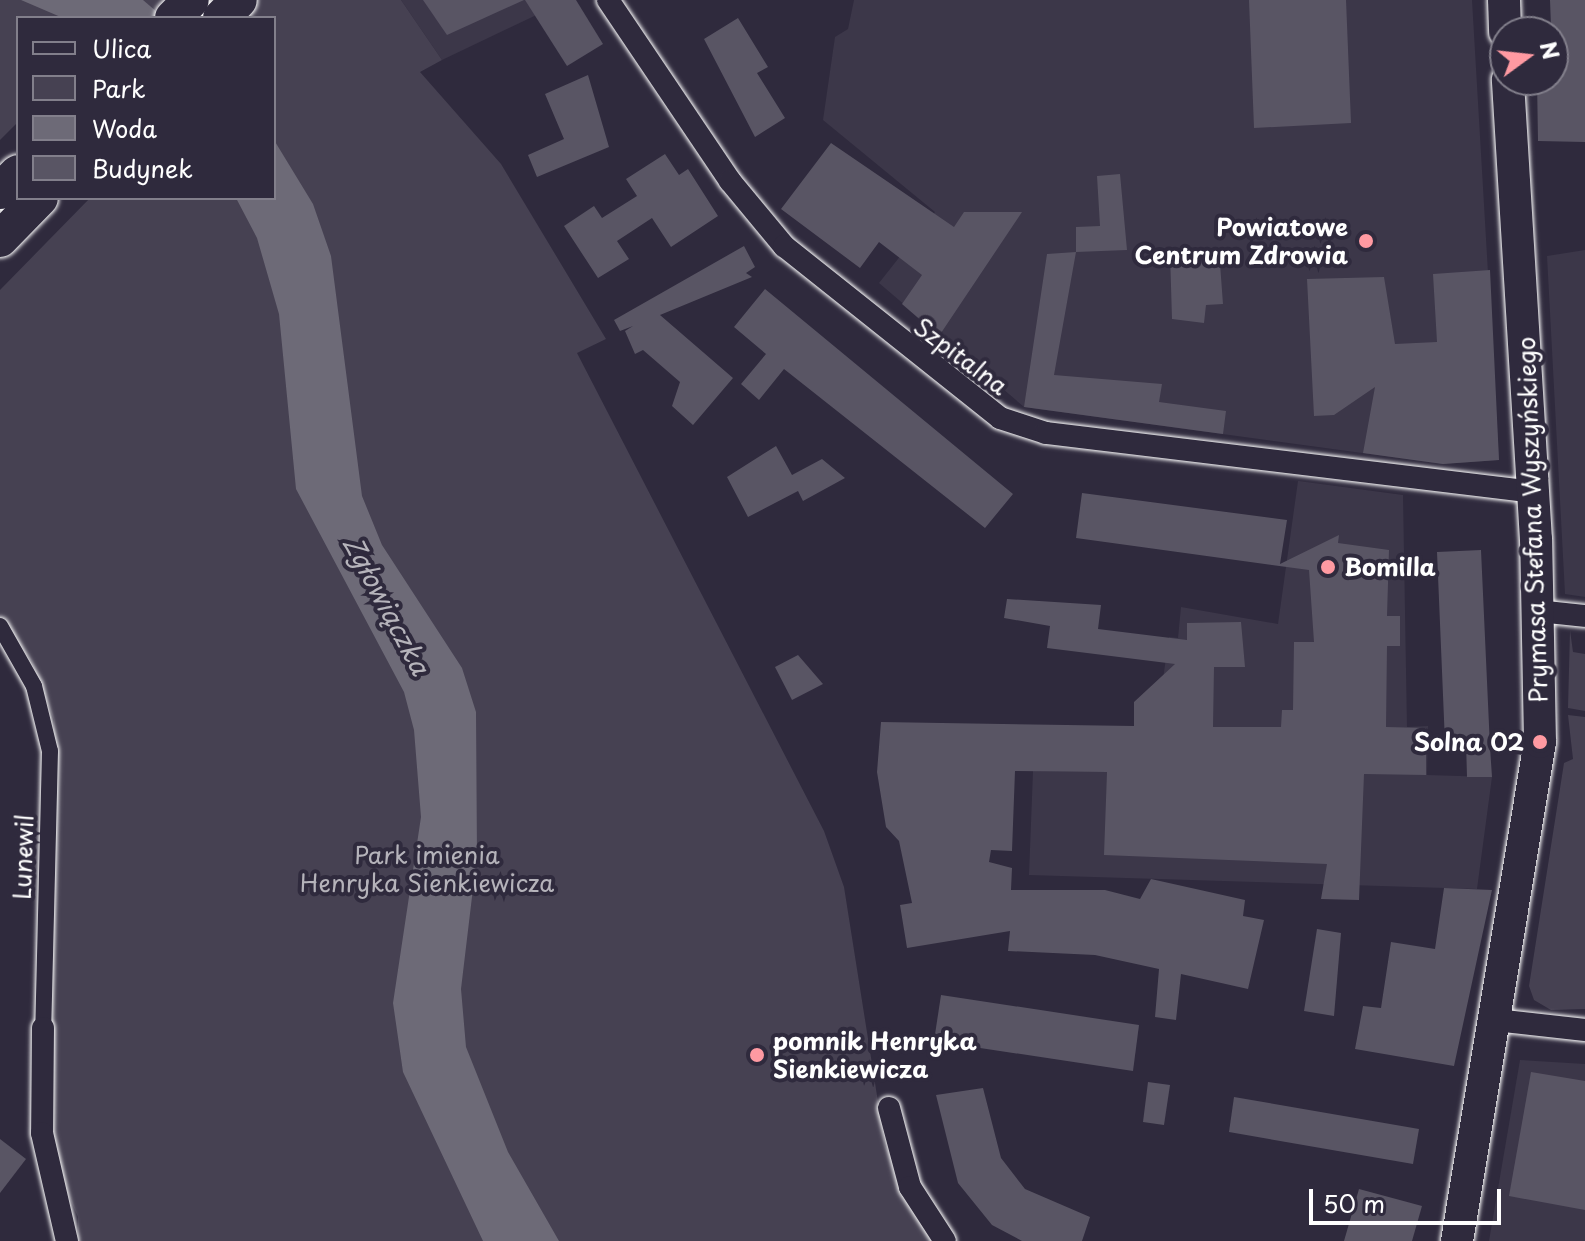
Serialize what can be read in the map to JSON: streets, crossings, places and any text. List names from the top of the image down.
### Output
{
  "streets": {
    "main road": ["Prymasa Stefana Wyszyńskiego"],
    "street": ["Szpitalna", "Lunewil"]
  },
  "crossings": [
    ["Szpitalna", "Prymasa Stefana Wyszyńskiego"]
  ],
  "water": ["Zgłowiączka"],
  "parks": ["Park imienia Henryka Sienkiewicza"],
  "places": [
    "Powiatowe Centrum Zdrowia",
    "Bomilla",
    "Solna 02",
    "pomnik Henryka Sienkiewicza"
  ],
  "legend": [
    "Ulica",
    "Park",
    "Woda",
    "Budynek"
  ],
  "scale_bar": "50 m",
  "north": "right"
}
